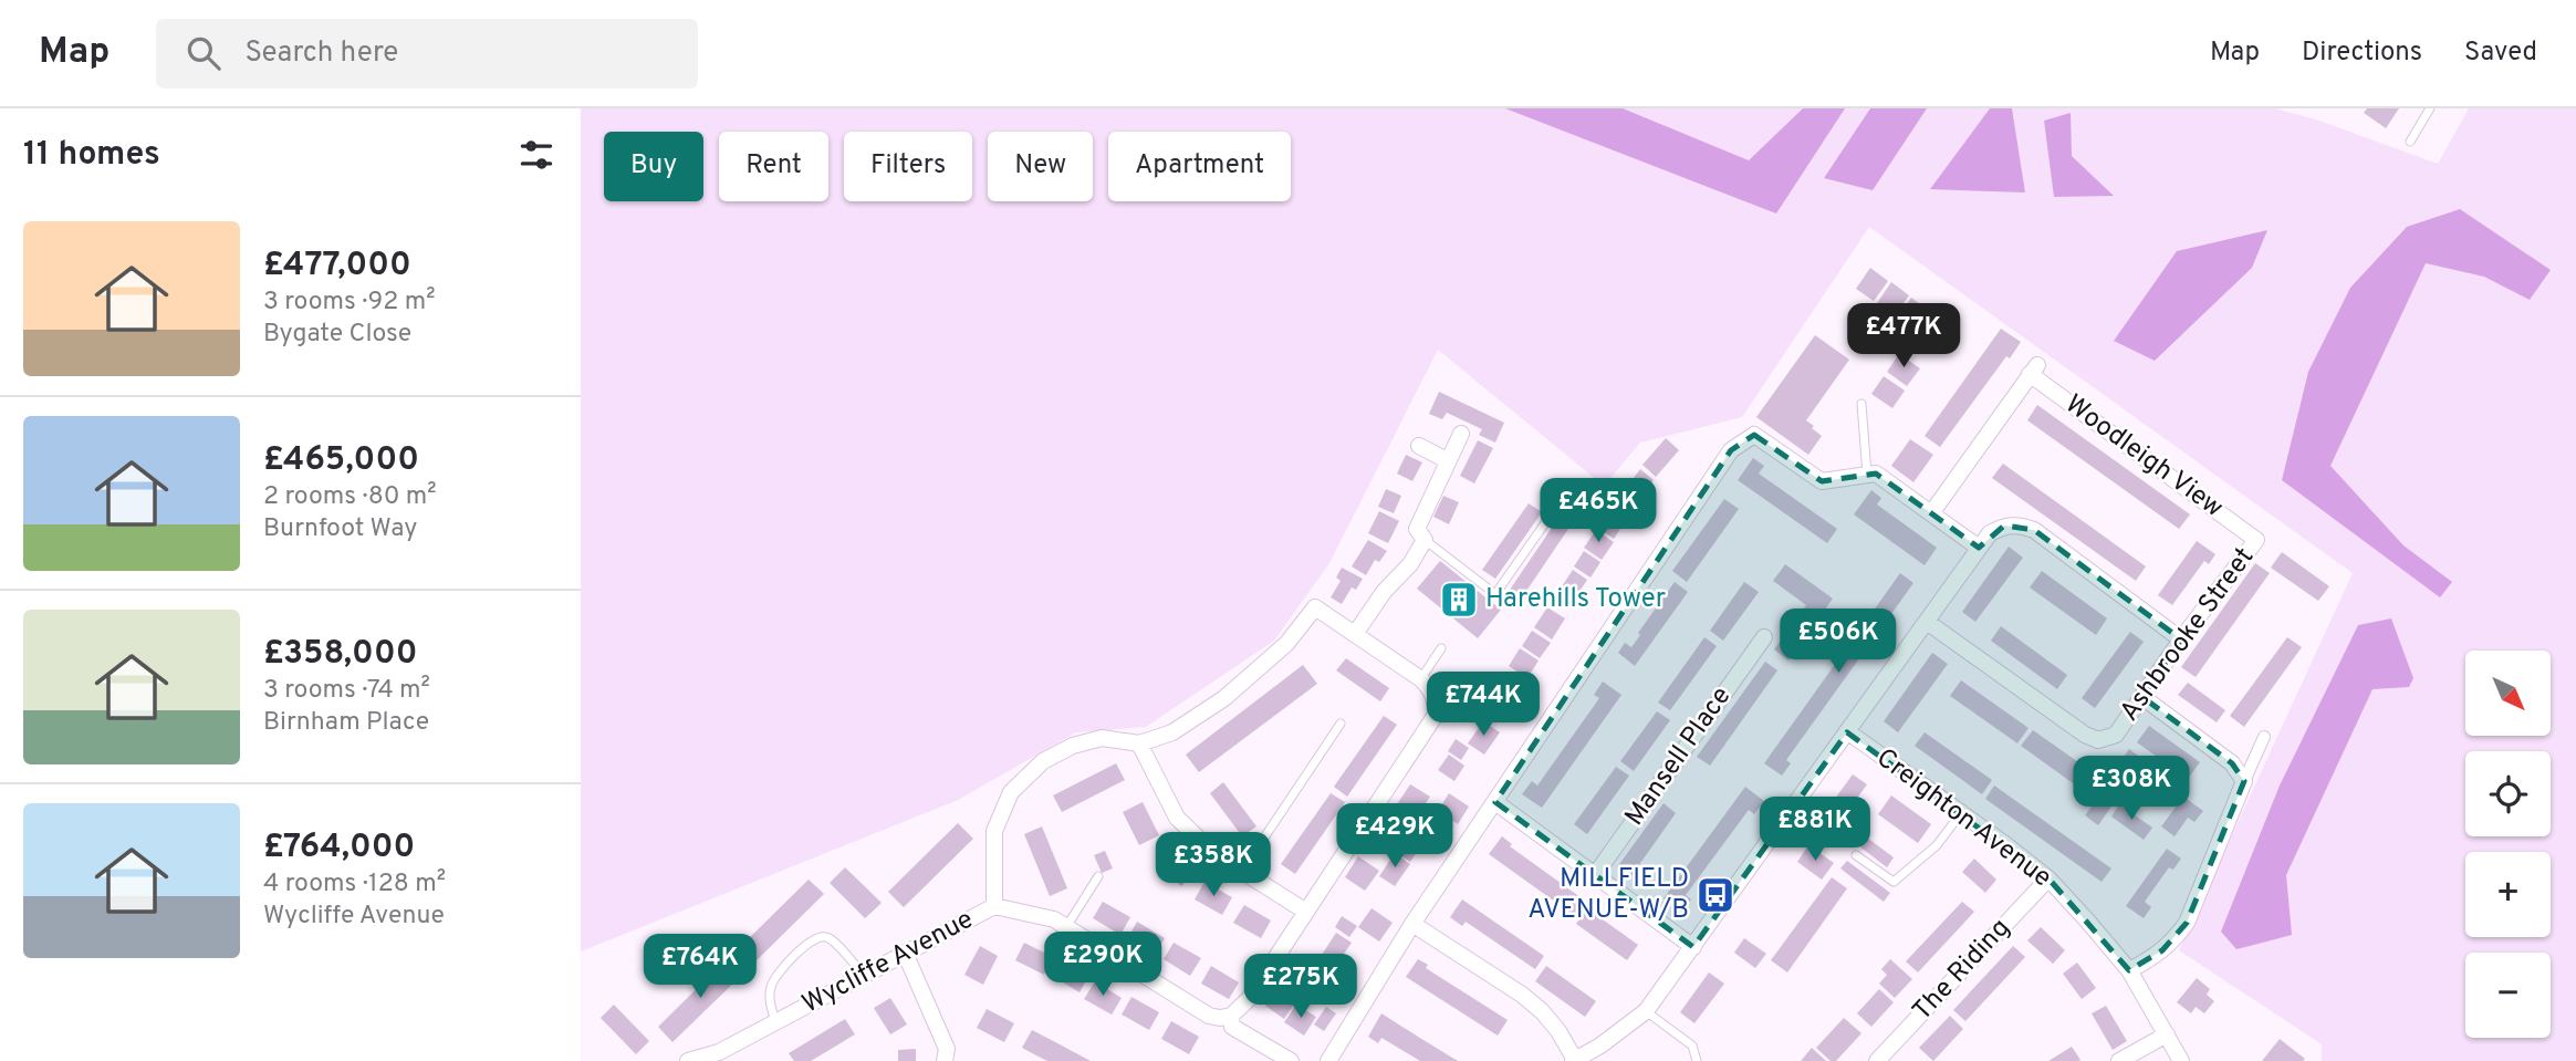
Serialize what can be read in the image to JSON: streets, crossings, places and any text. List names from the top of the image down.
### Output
{
  "streets": {
    "street": [
      "Woodleigh View",
      "Ashbrooke Street",
      "Mansell Place",
      "Creighton Avenue",
      "Wycliffe Avenue",
      "The Riding"
    ]
  },
  "crossings": [
    ["Woodleigh View", "Ashbrooke Street"],
    ["Creighton Avenue", "The Riding"]
  ],
  "places": {
    "building": ["Harehills Tower"],
    "bus stop": ["MILLFIELD AVENUE-W/B"]
  },
  "north": "bottom right",
  "page": {
    "header": "Map",
    "search": "Search here",
    "nav": ["Map", "Directions", "Saved"],
    "heading": "11 homes",
    "chip": [
      "Buy",
      "Rent",
      "Filters",
      "New",
      "Apartment"
    ],
    "list": [
      {
        "name": "£477,000",
        "note": "3 rooms · 92 m² · Bygate Close"
      },
      {
        "name": "£465,000",
        "note": "2 rooms · 80 m² · Burnfoot Way"
      },
      {
        "name": "£358,000",
        "note": "3 rooms · 74 m² · Birnham Place"
      },
      {
        "name": "£764,000",
        "note": "4 rooms · 128 m² · Wycliffe Avenue"
      }
    ],
    "price": [
      "£477K",
      "£465K",
      "£506K",
      "£744K",
      "£308K",
      "£881K",
      "£429K",
      "£358K",
      "£290K",
      "£764K",
      "£275K"
    ],
    "map_buttons": ["+", "−"]
  }
}
